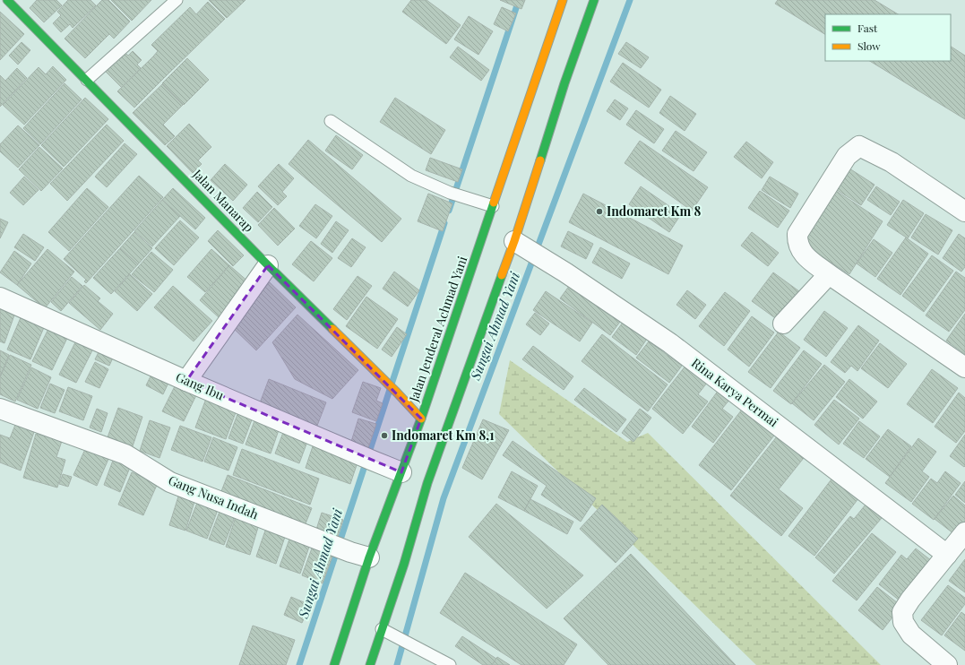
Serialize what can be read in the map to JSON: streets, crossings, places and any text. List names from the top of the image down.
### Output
{
  "streets": {
    "main road": ["Jalan Manarap", "Jalan Jenderal Achmad Yani"],
    "street": ["Gang Ibu", "Rina Karya Permai", "Gang Nusa Indah"]
  },
  "crossings": [
    ["Jalan Manarap", "Jalan Jenderal Achmad Yani"],
    ["Jalan Jenderal Achmad Yani", "Gang Ibu"],
    ["Jalan Jenderal Achmad Yani", "Gang Nusa Indah"]
  ],
  "water": ["Sungai Ahmad Yani"],
  "places": ["Indomaret Km 8", "Indomaret Km 8,1"],
  "legend": ["Fast", "Slow"]
}
